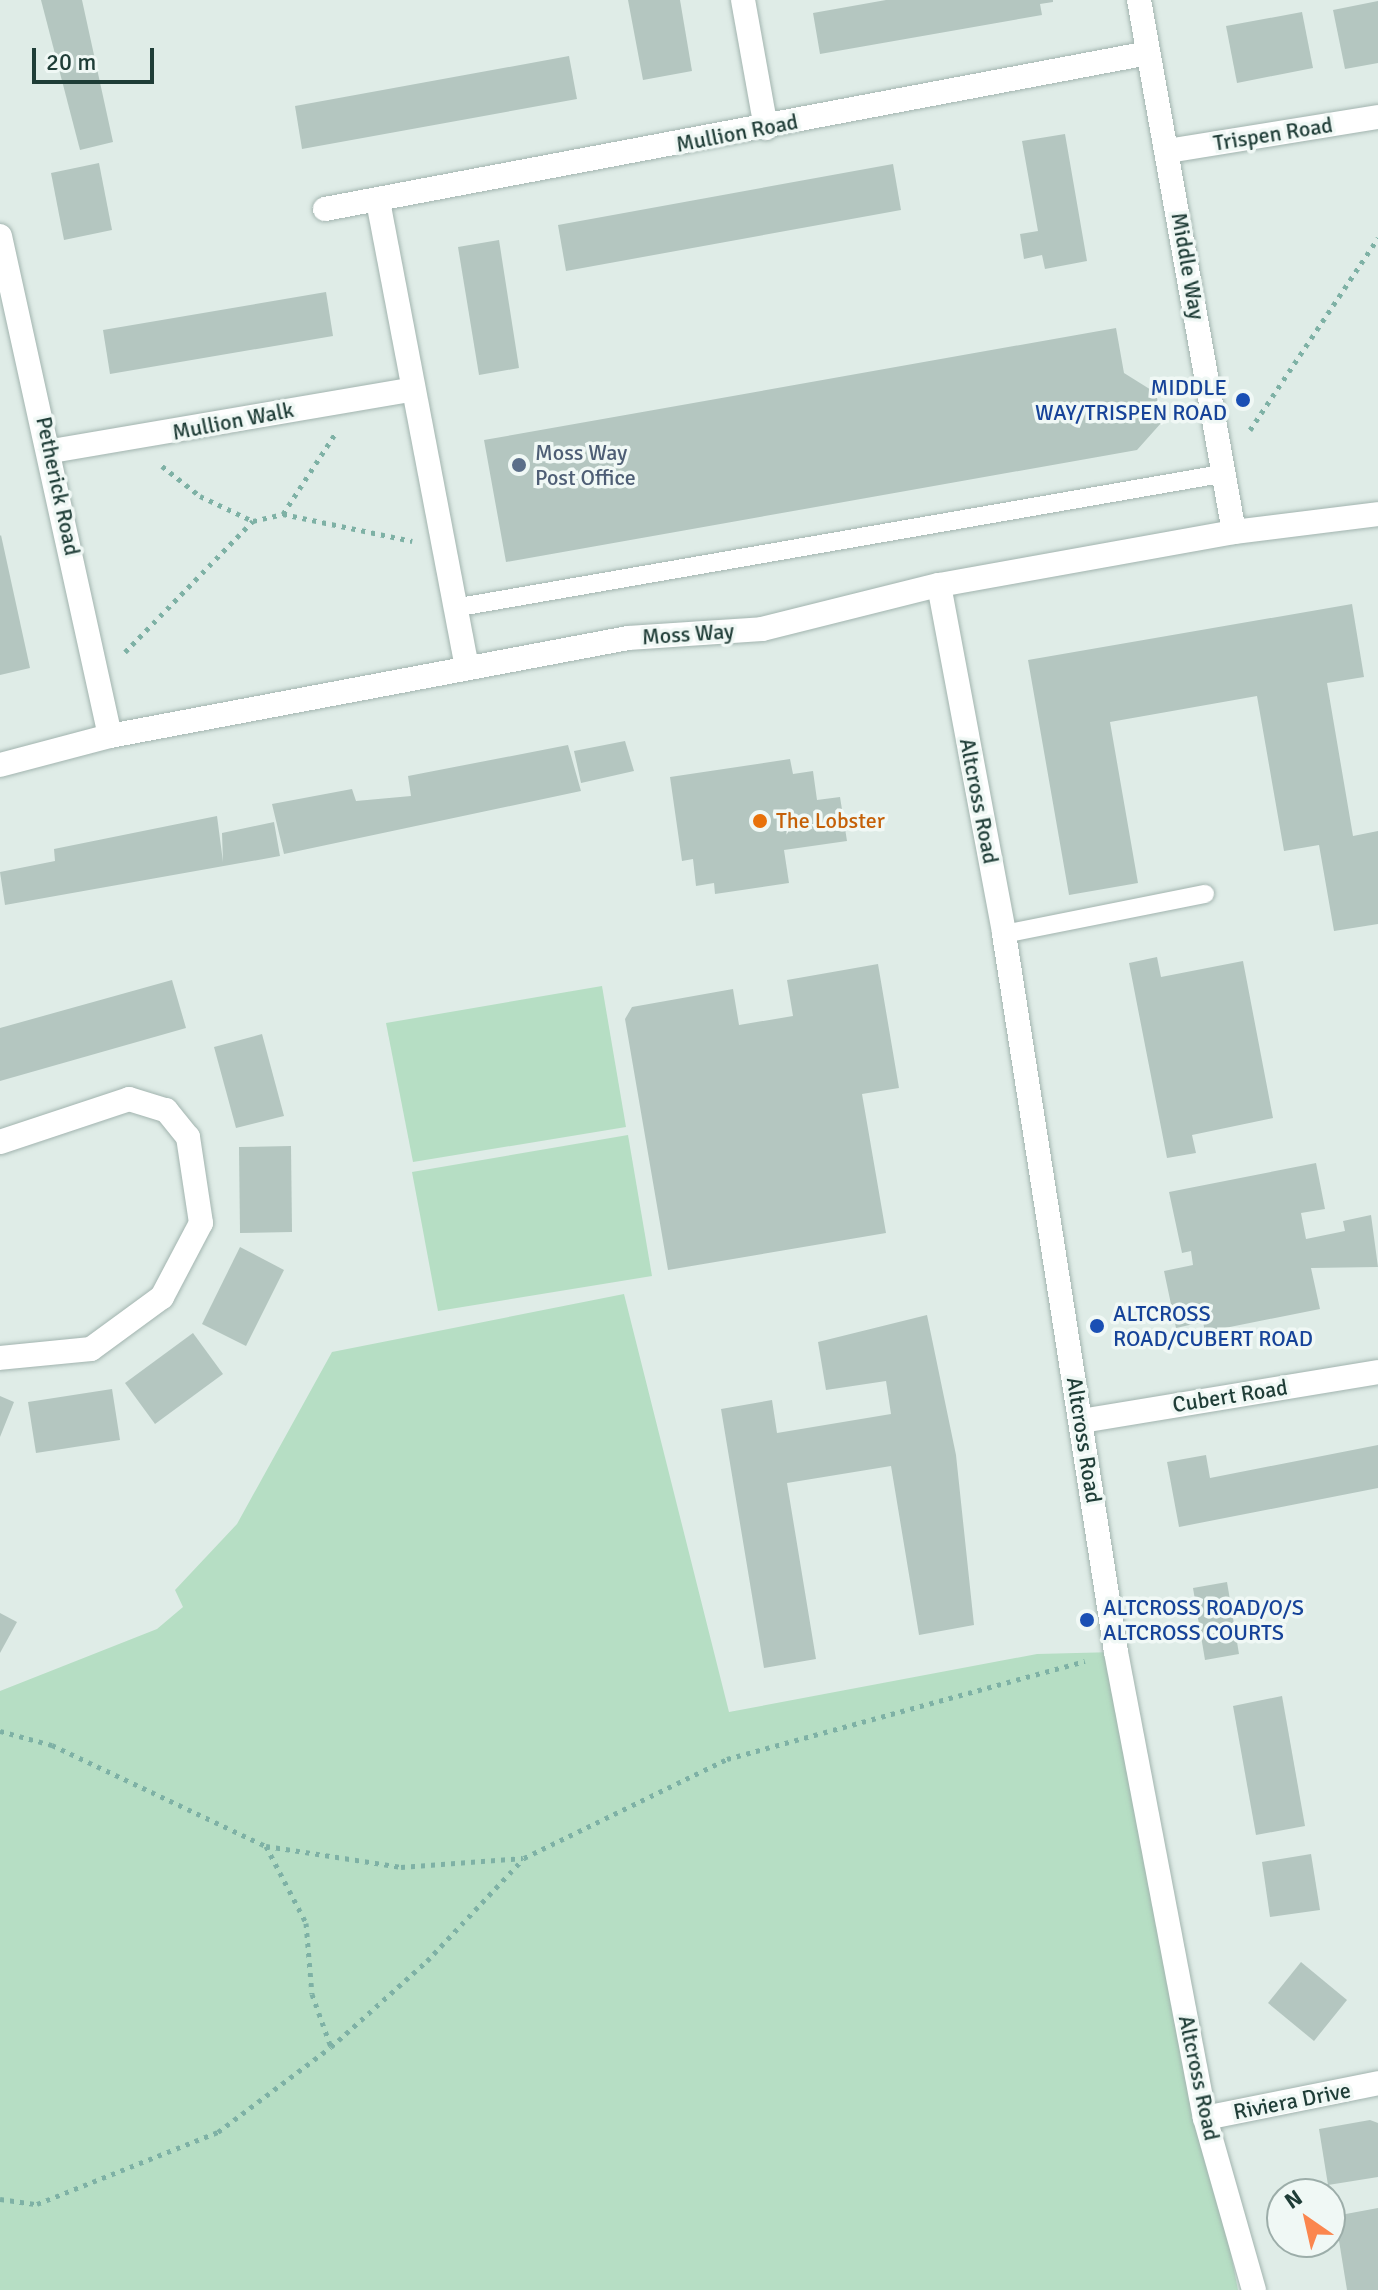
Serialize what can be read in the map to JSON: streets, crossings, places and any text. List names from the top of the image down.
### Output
{
  "streets": {
    "street": [
      "Mullion Road",
      "Trispen Road",
      "Middle Way",
      "Mullion Walk",
      "Petherick Road",
      "Moss Way",
      "Altcross Road",
      "Cubert Road",
      "Riviera Drive"
    ]
  },
  "crossings": [
    ["Mullion Road", "Middle Way"],
    ["Trispen Road", "Middle Way"],
    ["Middle Way", "Moss Way"],
    ["Mullion Walk", "Petherick Road"],
    ["Petherick Road", "Moss Way"],
    ["Moss Way", "Altcross Road"],
    ["Altcross Road", "Cubert Road"],
    ["Altcross Road", "Riviera Drive"]
  ],
  "places": [
    "MIDDLE WAY/TRISPEN ROAD",
    "Moss Way Post Office",
    "The Lobster",
    "ALTCROSS ROAD/CUBERT ROAD",
    "ALTCROSS ROAD/O/S ALTCROSS COURTS"
  ],
  "scale_bar": "20 m",
  "north": "top left"
}
